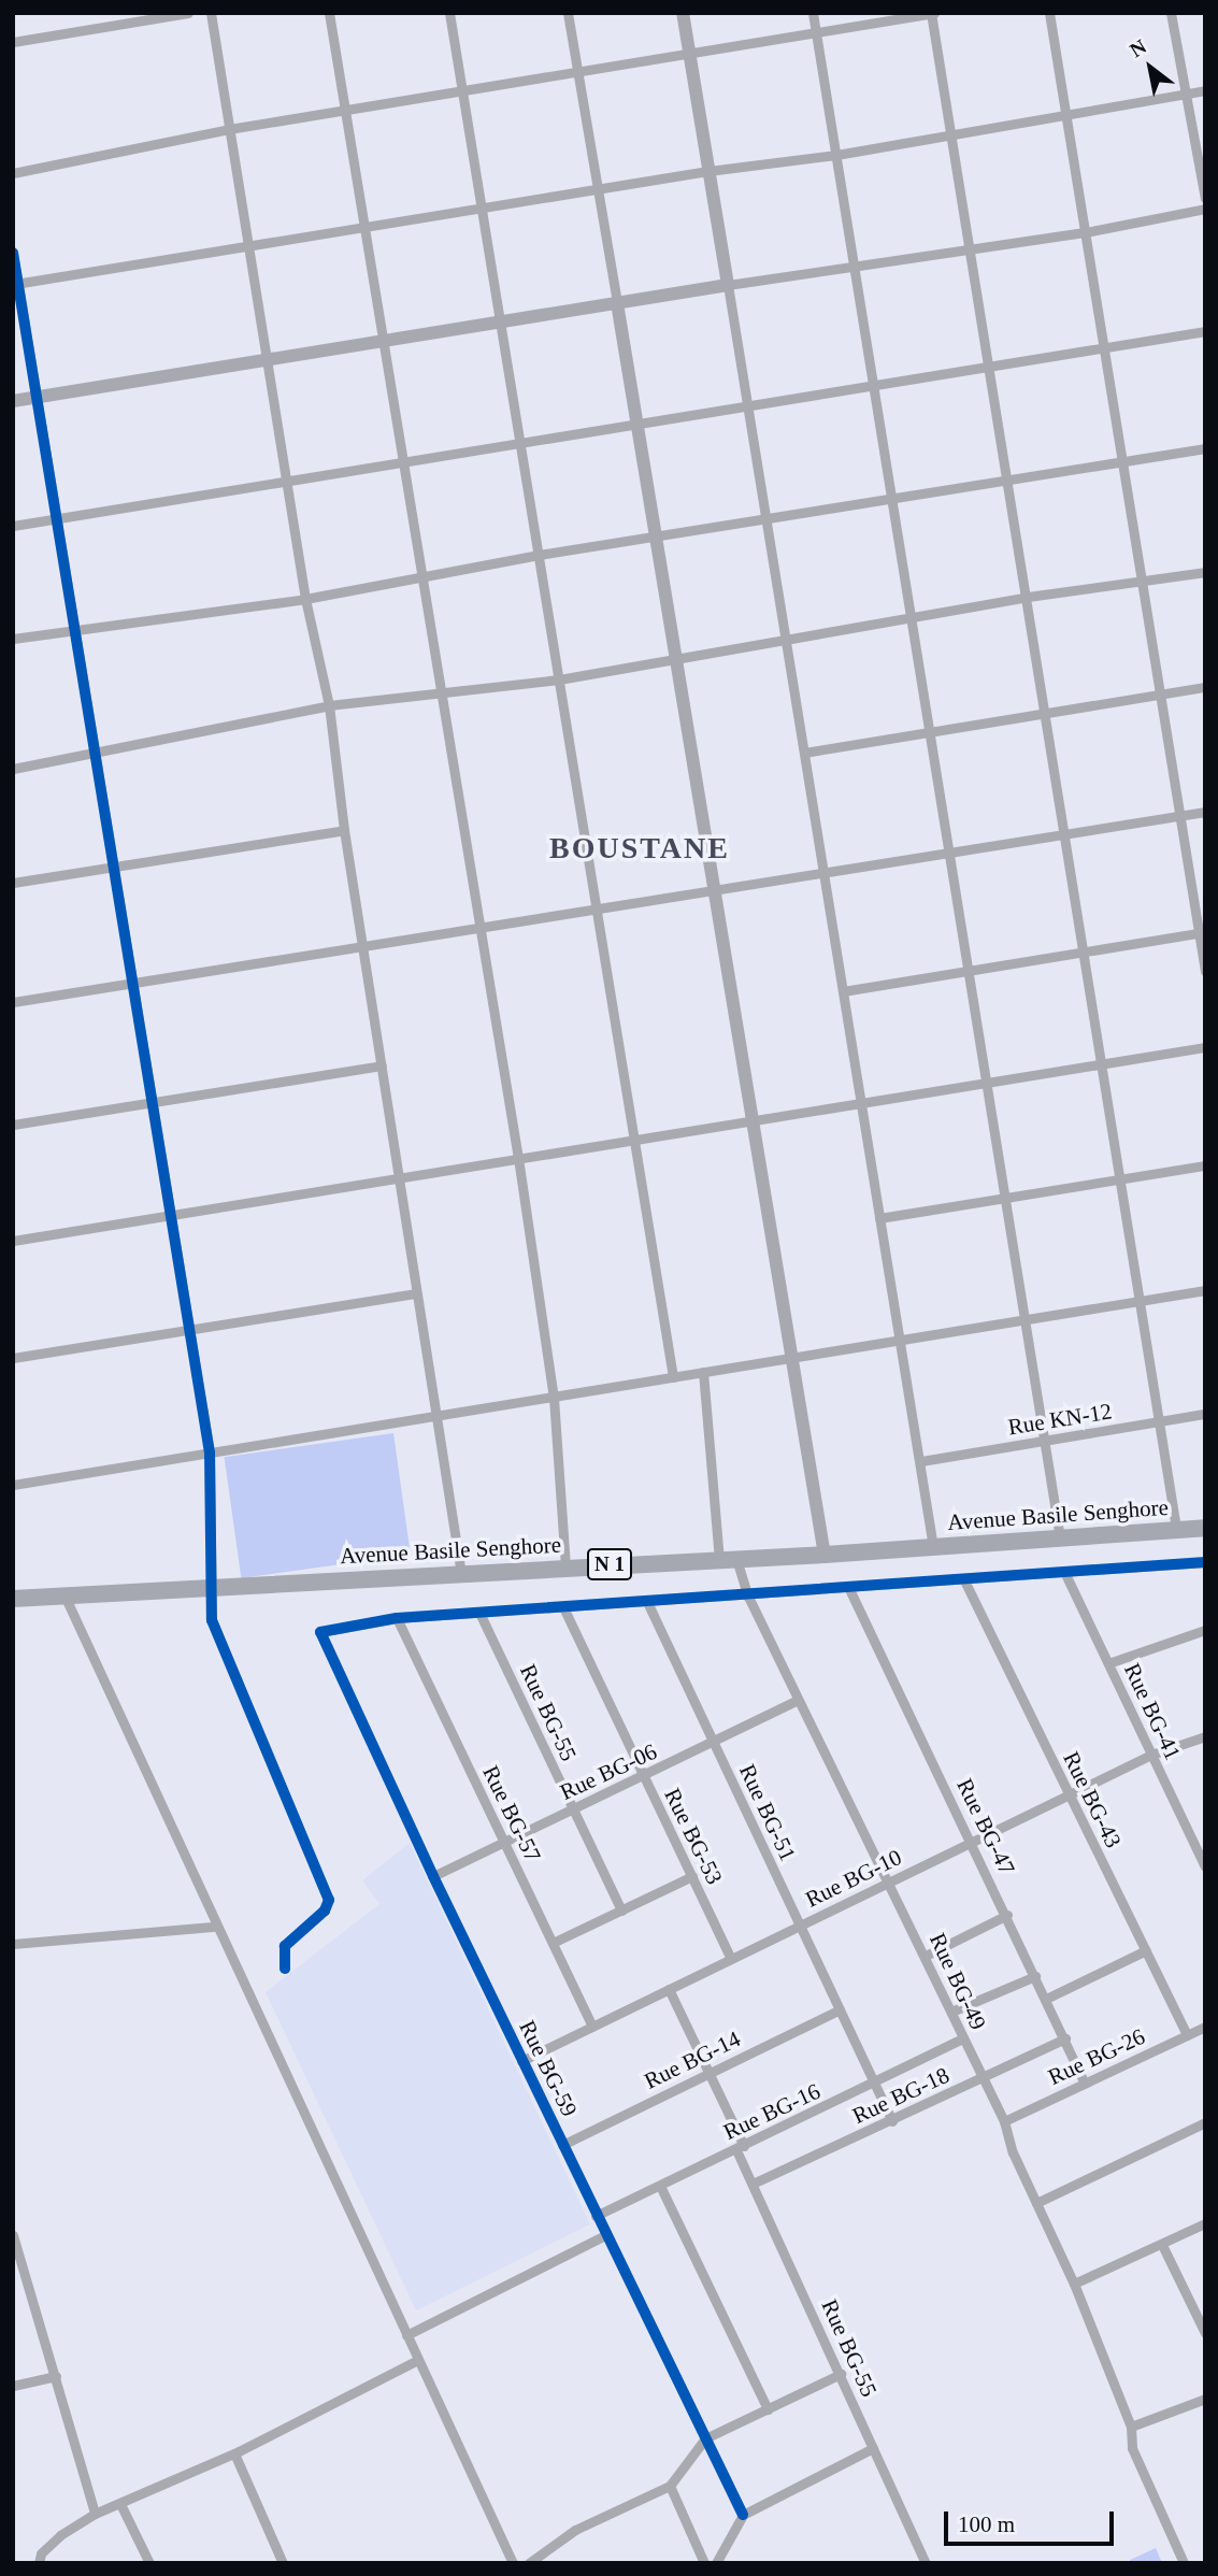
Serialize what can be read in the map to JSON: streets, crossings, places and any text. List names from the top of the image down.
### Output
{
  "streets": {
    "highway": ["Avenue Basile Senghore", "N 1"],
    "street": [
      "Rue KN-12",
      "Rue BG-41",
      "Rue BG-55",
      "Rue BG-06",
      "Rue BG-43",
      "Rue BG-51",
      "Rue BG-57",
      "Rue BG-47",
      "Rue BG-53",
      "Rue BG-10",
      "Rue BG-49",
      "Rue BG-26",
      "Rue BG-14",
      "Rue BG-59",
      "Rue BG-18",
      "Rue BG-16"
    ]
  },
  "crossings": [
    ["Avenue Basile Senghore", "Rue BG-49"],
    ["Rue BG-41", "Rue BG-10"],
    ["Rue BG-55", "Rue BG-06"],
    ["Rue BG-55", "Rue BG-10"],
    ["Rue BG-55", "Rue BG-14"],
    ["Rue BG-55", "Rue BG-18"],
    ["Rue BG-55", "Rue BG-16"],
    ["Rue BG-06", "Rue BG-51"],
    ["Rue BG-06", "Rue BG-57"],
    ["Rue BG-06", "Rue BG-53"],
    ["Rue BG-06", "Rue BG-49"],
    ["Rue BG-06", "Rue BG-59"],
    ["Rue BG-43", "Rue BG-10"],
    ["Rue BG-43", "Rue BG-26"],
    ["Rue BG-51", "Rue BG-10"],
    ["Rue BG-51", "Rue BG-14"],
    ["Rue BG-51", "Rue BG-18"],
    ["Rue BG-51", "Rue BG-16"],
    ["Rue BG-57", "Rue BG-10"],
    ["Rue BG-57", "Rue BG-59"],
    ["Rue BG-47", "Rue BG-10"],
    ["Rue BG-47", "Rue BG-26"],
    ["Rue BG-47", "Rue BG-18"],
    ["Rue BG-53", "Rue BG-10"],
    ["Rue BG-10", "Rue BG-49"],
    ["Rue BG-10", "Rue BG-59"],
    ["Rue BG-49", "Rue BG-26"],
    ["Rue BG-49", "Rue BG-18"],
    ["Rue BG-49", "Rue BG-16"],
    ["Rue BG-14", "Rue BG-59"],
    ["Rue BG-59", "Rue BG-16"]
  ],
  "districts": ["BOUSTANE"],
  "scale_bar": "100 m",
  "north": "top left"
}
